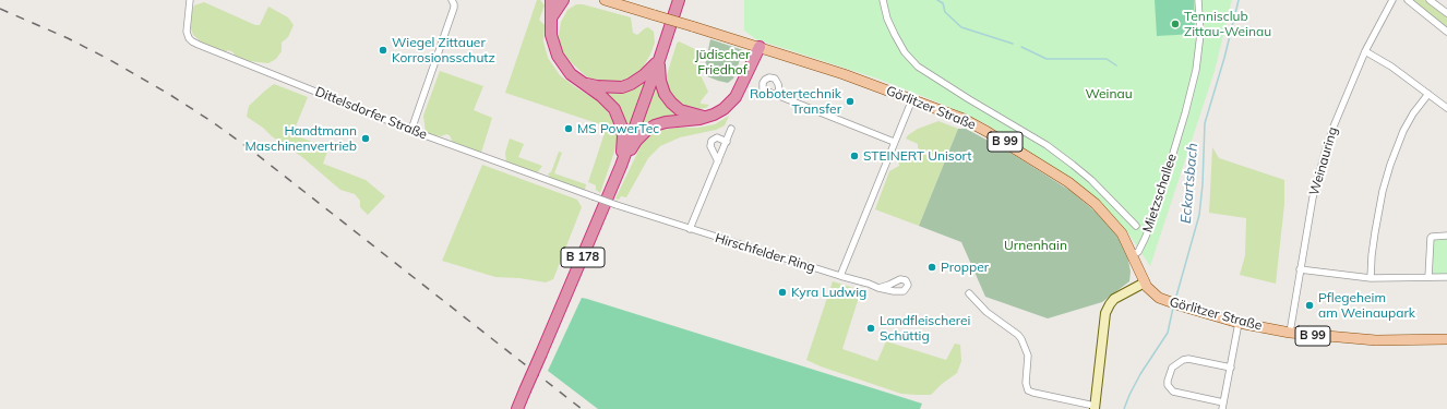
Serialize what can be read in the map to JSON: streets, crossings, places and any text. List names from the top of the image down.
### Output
{
  "streets": {
    "highway": ["B 178"],
    "main road": ["Görlitzer Straße", "B 99"],
    "street": [
      "Dittelsdorfer Straße",
      "Weinauring",
      "Mietzschallee",
      "Hirschfelder Ring"
    ]
  },
  "crossings": [
    ["Görlitzer Straße", "B 99"],
    ["Görlitzer Straße", "Weinauring"],
    ["Görlitzer Straße", "Mietzschallee"],
    ["Dittelsdorfer Straße", "Hirschfelder Ring"]
  ],
  "water": ["Eckartsbach"],
  "parks": ["Jüdischer Friedhof", "Weinau", "Urnenhain"],
  "places": [
    "Tennisclub Zittau-Weinau",
    "Wiegel Zittauer Korrosionsschutz",
    "Robotertechnik Transfer",
    "MS PowerTec",
    "Handtmann Maschinenvertrieb",
    "STEINERT Unisort",
    "Propper",
    "Kyra Ludwig",
    "Pflegeheim am Weinaupark",
    "Landfleischerei Schüttig"
  ]
}
